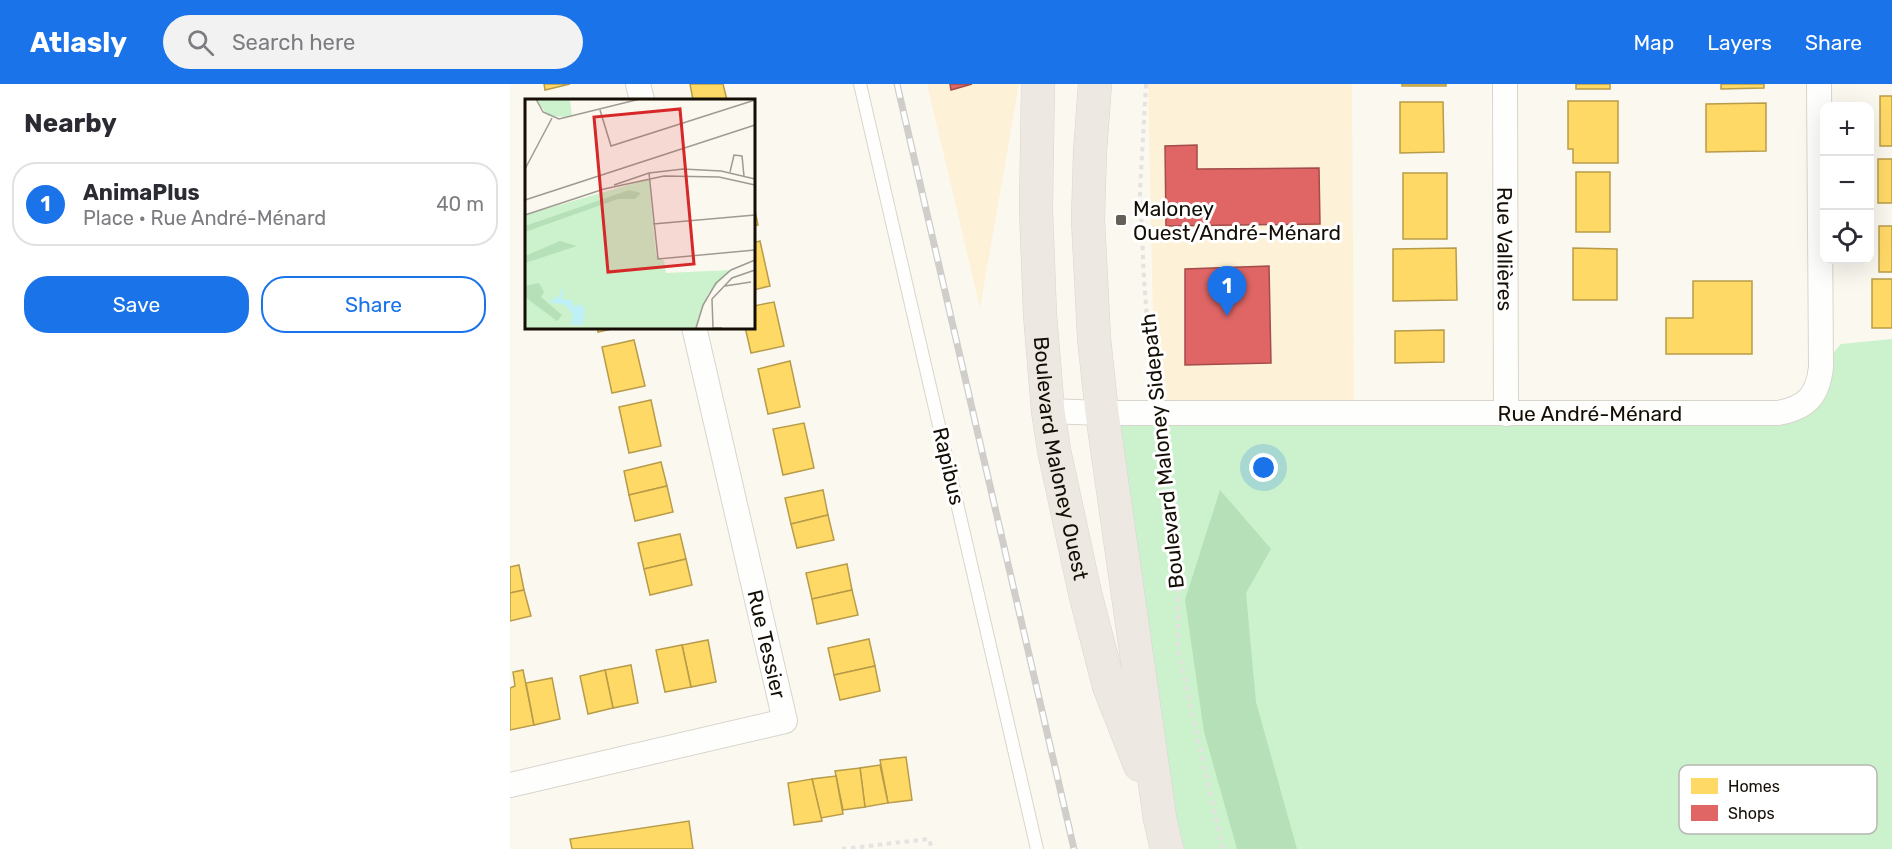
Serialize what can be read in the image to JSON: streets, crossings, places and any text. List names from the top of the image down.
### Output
{
  "streets": {
    "main road": ["Boulevard Maloney Ouest"],
    "street": ["Rue Vallières", "Rue André-Ménard", "Rue Tessier"],
    "lane": ["Rapibus"],
    "path": ["Boulevard Maloney Sidepath"]
  },
  "crossings": [
    ["Rue Vallières", "Rue André-Ménard"],
    ["Rue André-Ménard", "Boulevard Maloney Sidepath"],
    ["Rue André-Ménard", "Boulevard Maloney Ouest"]
  ],
  "places": {
    "transit": ["Maloney Ouest/André-Ménard"]
  },
  "legend": ["Homes", "Shops"],
  "page": {
    "header": "Atlasly",
    "search": "Search here",
    "nav": ["Map", "Layers", "Share"],
    "heading": "Nearby",
    "map_buttons": ["+", "−"],
    "list": [
      {
        "mark": "1",
        "name": "AnimaPlus",
        "note": "Place · Rue André-Ménard",
        "value": "40 m"
      }
    ],
    "buttons": ["Save", "Share"],
    "pins": "1"
  }
}
